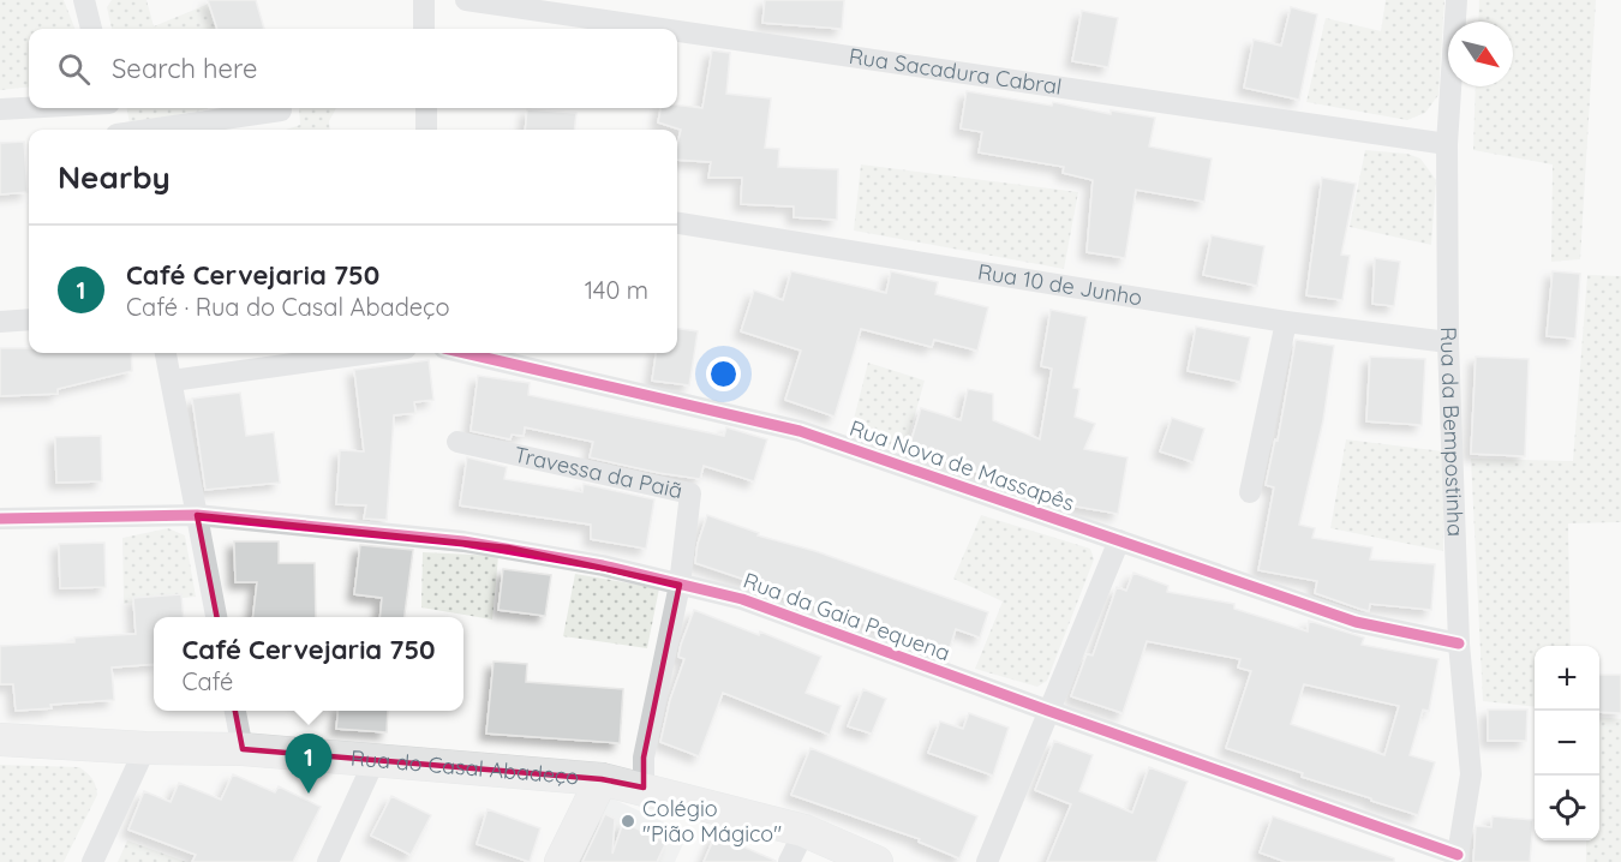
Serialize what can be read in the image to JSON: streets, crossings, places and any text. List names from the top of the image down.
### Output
{
  "streets": {
    "street": [
      "Rua Sacadura Cabral",
      "Rua 10 de Junho",
      "Rua da Bempostinha",
      "Rua Nova de Massapês",
      "Travessa da Paiã",
      "Rua da Gaia Pequena",
      "Rua do Casal Abadeço"
    ]
  },
  "crossings": [
    ["Rua Sacadura Cabral", "Rua da Bempostinha"],
    ["Rua 10 de Junho", "Rua da Bempostinha"],
    ["Rua da Bempostinha", "Rua Nova de Massapês"],
    ["Rua da Bempostinha", "Rua da Gaia Pequena"],
    ["Travessa da Paiã", "Rua da Gaia Pequena"]
  ],
  "places": ["Colégio \"Pião Mágico\""],
  "north": "bottom right",
  "page": {
    "search": "Search here",
    "heading": "Nearby",
    "list": [
      {
        "mark": "1",
        "name": "Café Cervejaria 750",
        "note": "Café · Rua do Casal Abadeço",
        "value": "140 m"
      }
    ],
    "popup": ["Café Cervejaria 750", "Café"],
    "map_buttons": ["+", "−"],
    "pins": "1"
  }
}
